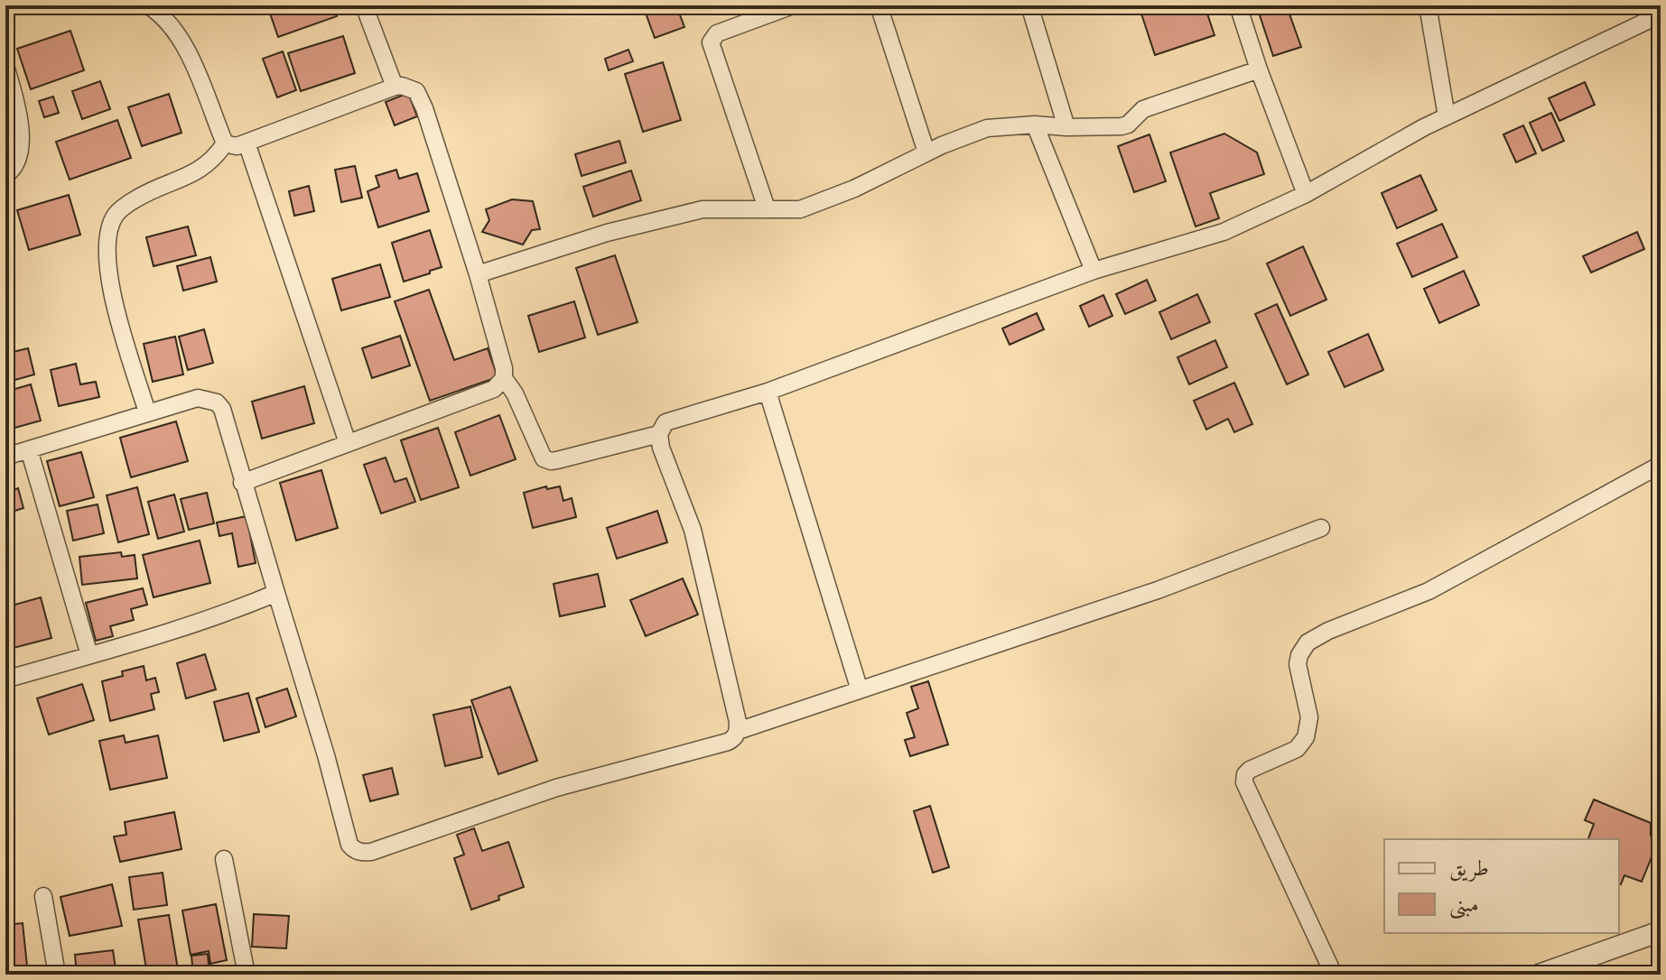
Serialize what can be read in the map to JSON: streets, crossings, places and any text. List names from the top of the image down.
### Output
{
  "legend": ["طريق", "مبنى"]
}
